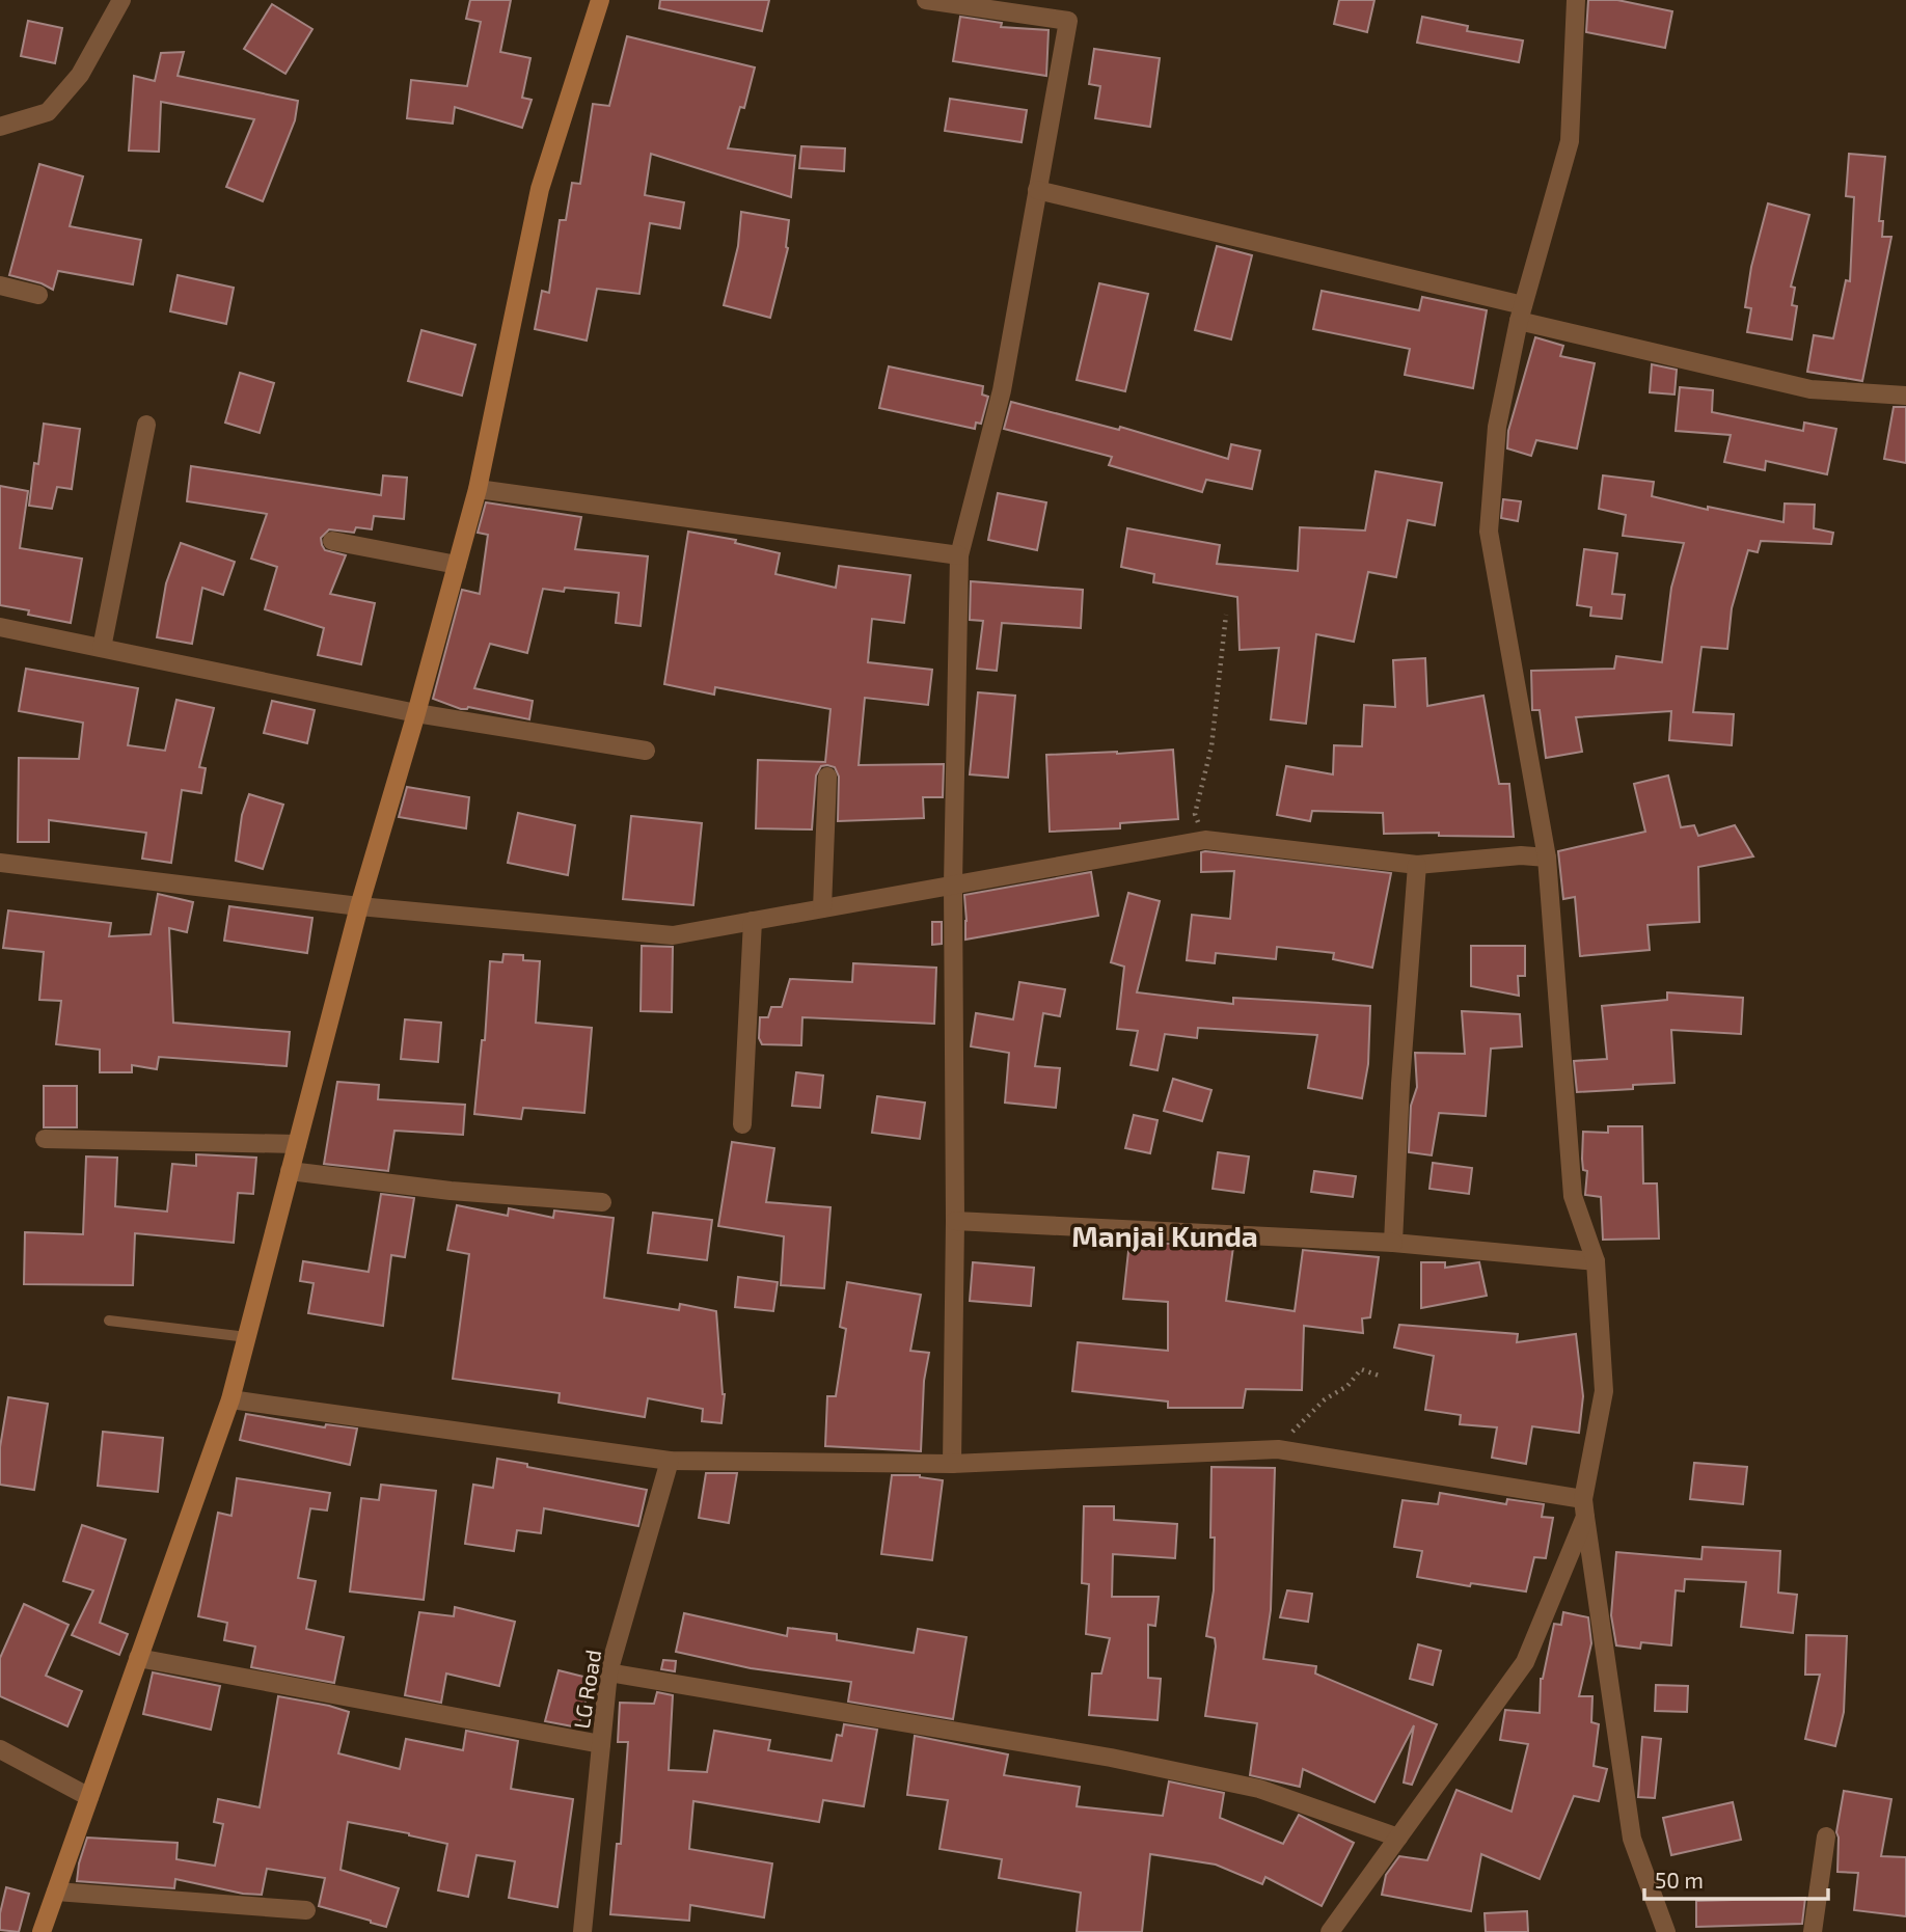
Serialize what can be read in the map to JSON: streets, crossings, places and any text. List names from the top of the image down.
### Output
{
  "streets": {
    "street": ["LG Road"]
  },
  "districts": ["Manjai Kunda"],
  "scale_bar": "50 m"
}
